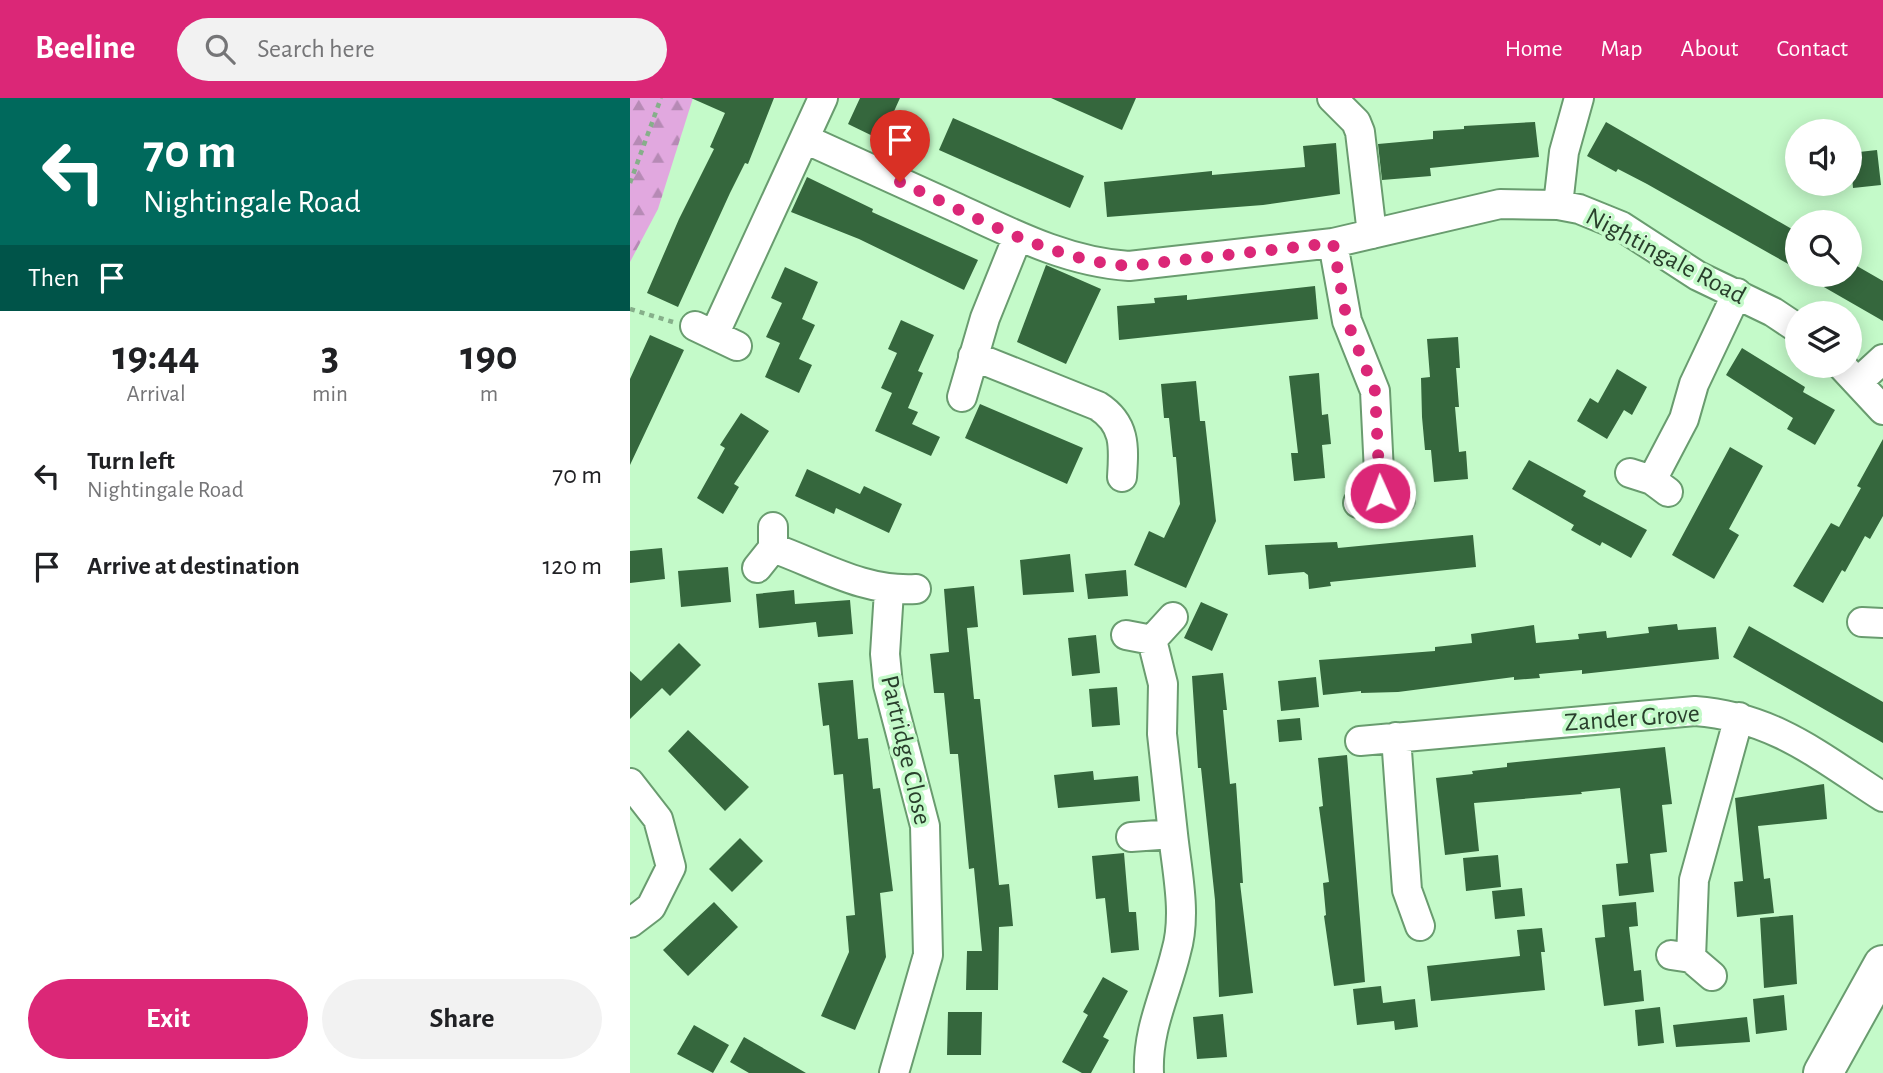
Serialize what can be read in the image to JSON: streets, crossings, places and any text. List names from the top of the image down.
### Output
{
  "streets": {
    "street": ["Nightingale Road", "Zander Grove", "Partridge Close"]
  },
  "page": {
    "header": "Beeline",
    "search": "Search here",
    "nav": [
      "Home",
      "Map",
      "About",
      "Contact"
    ],
    "turn": ["70 m", "Nightingale Road"],
    "then": "Then",
    "eta": [
      "19:44",
      "Arrival",
      "3",
      "min",
      "190",
      "m"
    ],
    "list": [
      {
        "name": "Turn left",
        "note": "Nightingale Road",
        "value": "70 m"
      },
      {
        "name": "Arrive at destination",
        "value": "120 m"
      }
    ],
    "buttons": ["Exit", "Share"]
  }
}
